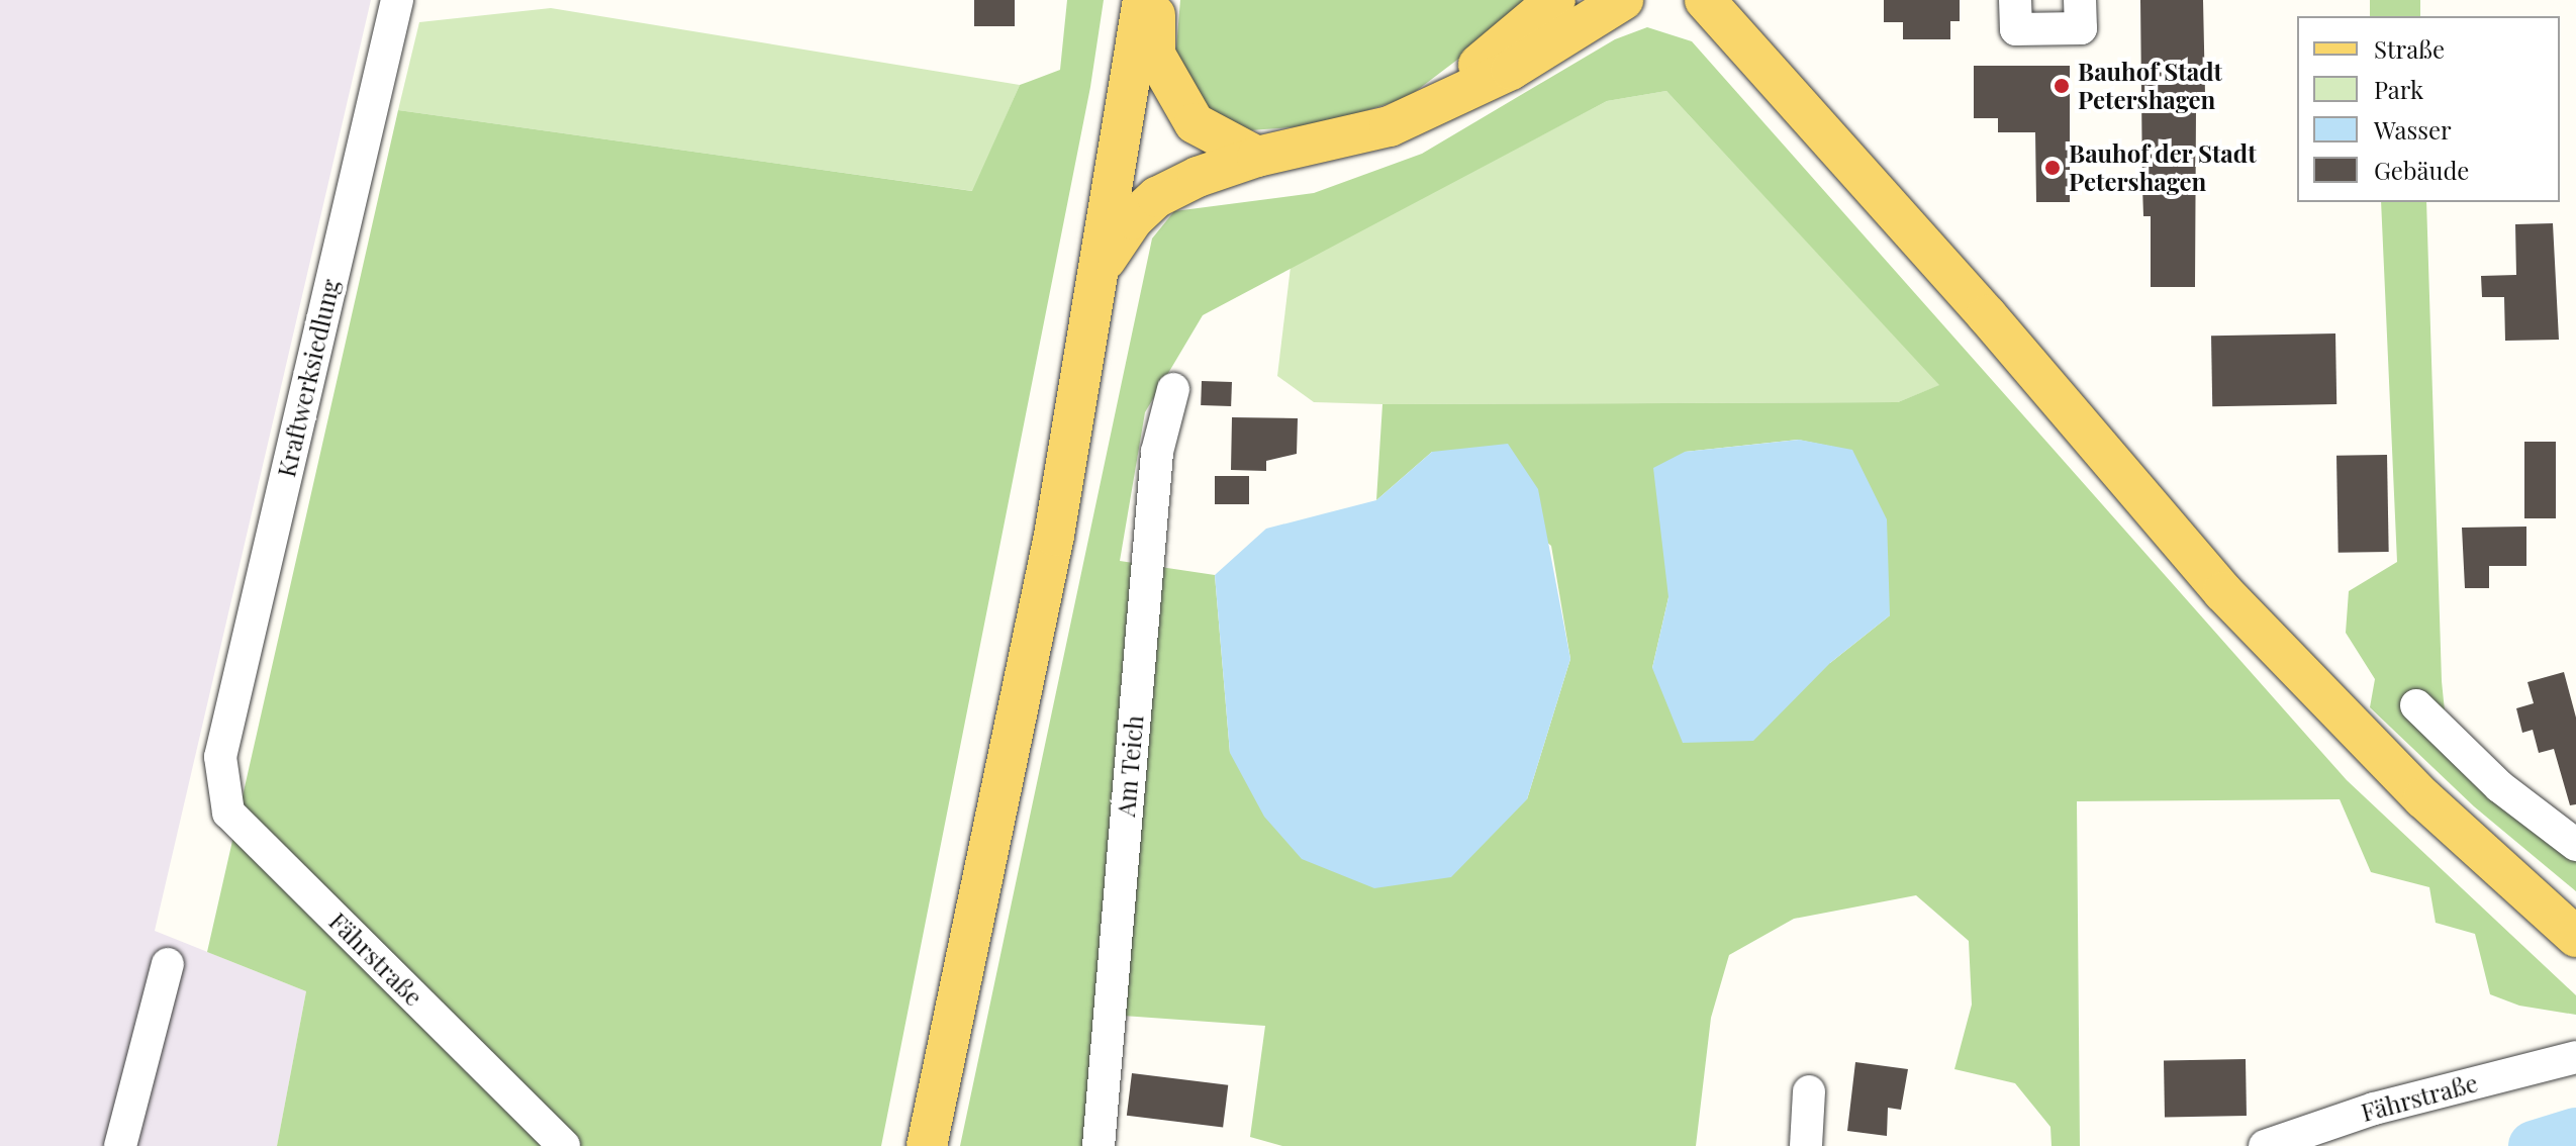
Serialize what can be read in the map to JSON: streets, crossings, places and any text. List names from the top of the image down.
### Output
{
  "streets": {
    "street": ["Kraftwerksiedlung", "Am Teich", "Fährstraße"]
  },
  "crossings": [
    ["Kraftwerksiedlung", "Fährstraße"]
  ],
  "places": ["Bauhof Stadt Petershagen", "Bauhof der Stadt Petershagen"],
  "legend": [
    "Straße",
    "Park",
    "Wasser",
    "Gebäude"
  ]
}
